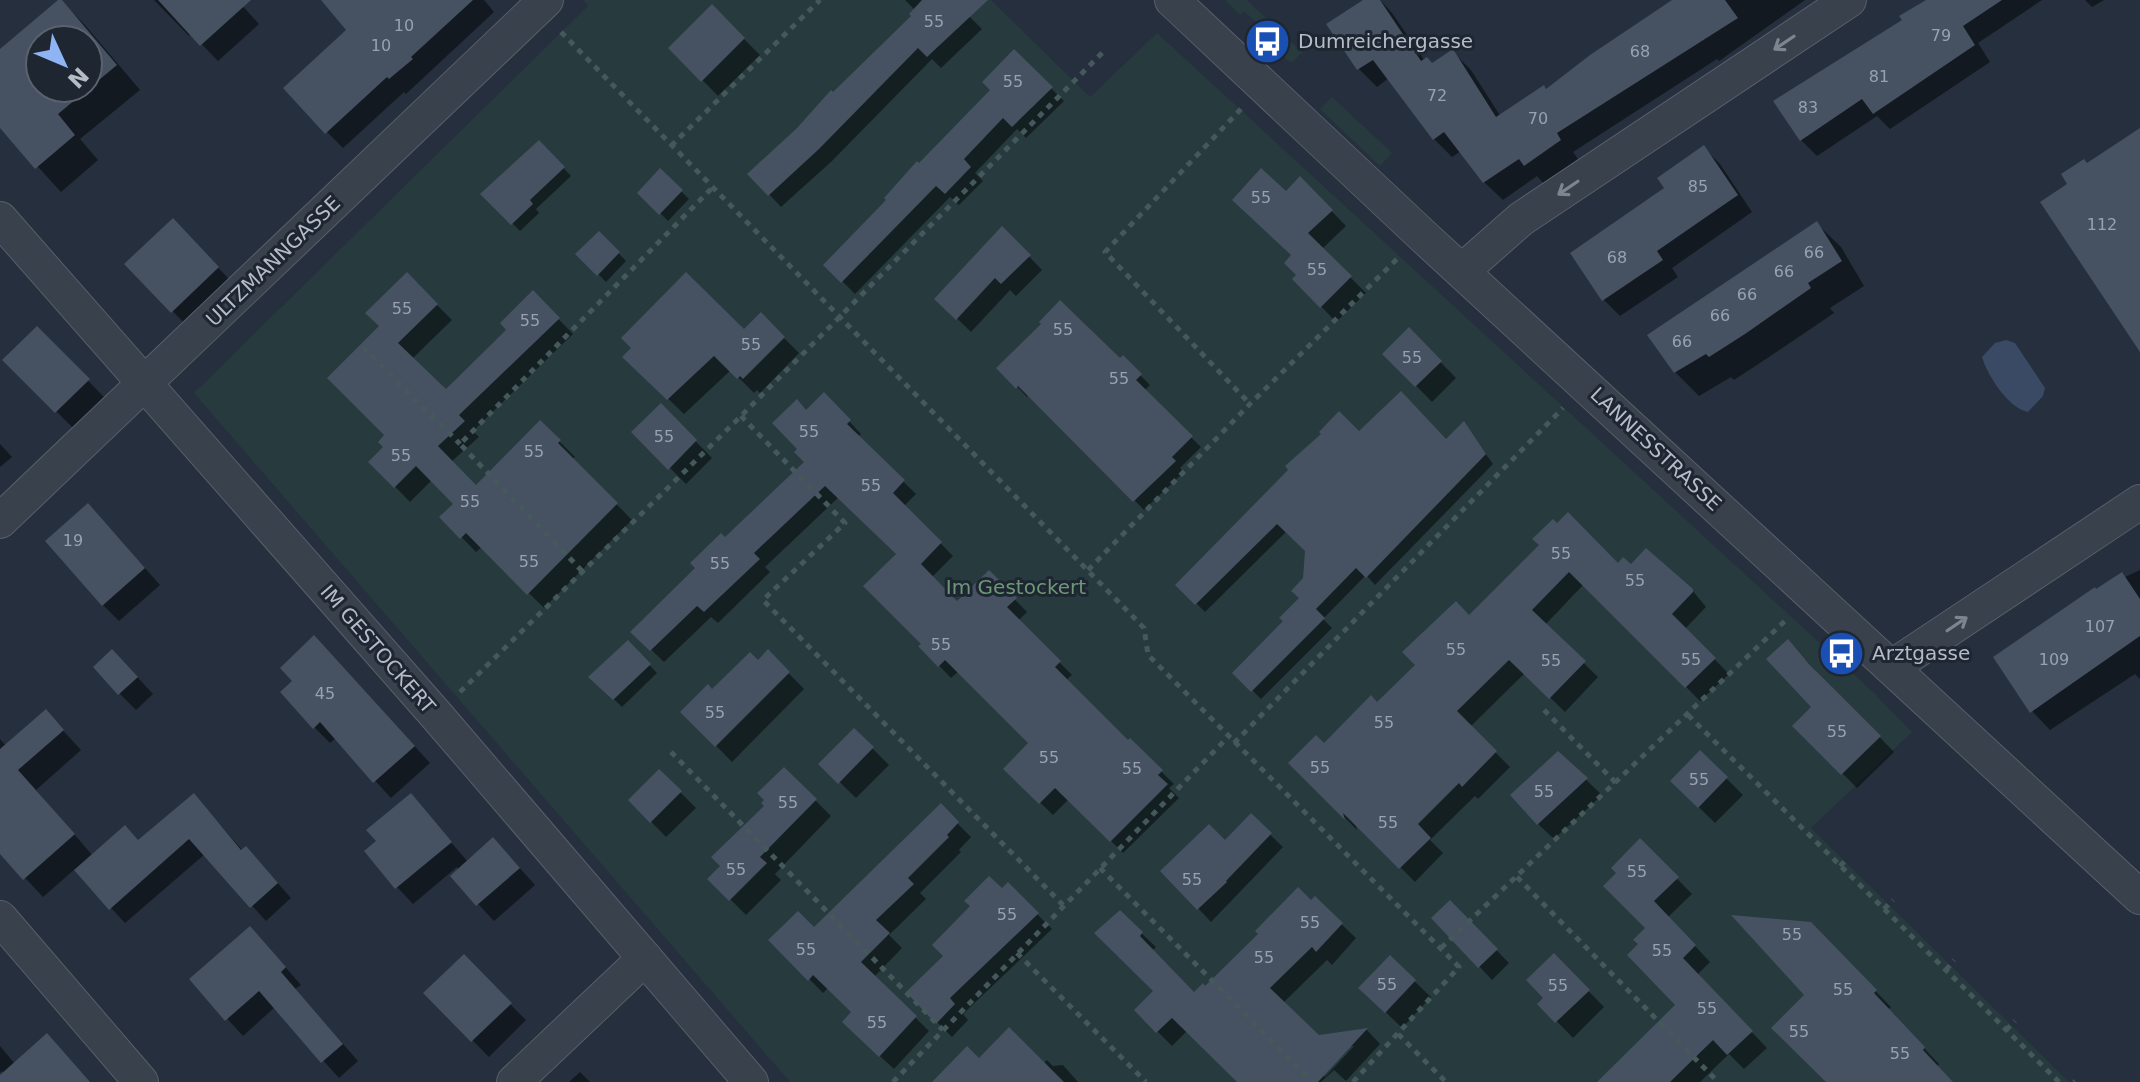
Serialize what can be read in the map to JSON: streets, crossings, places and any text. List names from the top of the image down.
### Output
{
  "streets": {
    "street": ["ULTZMANNGASSE", "LANNESSTRASSE", "IM GESTOCKERT"]
  },
  "crossings": [
    ["ULTZMANNGASSE", "IM GESTOCKERT"]
  ],
  "parks": ["Im Gestockert"],
  "places": {
    "bus stop": ["Dumreichergasse", "Arztgasse"]
  },
  "house_numbers": [
    "55",
    "10",
    "79",
    "10",
    "68",
    "81",
    "55",
    "72",
    "83",
    "70",
    "85",
    "55",
    "112",
    "66",
    "68",
    "55",
    "66",
    "66",
    "55",
    "66",
    "55",
    "55",
    "66",
    "55",
    "55",
    "55",
    "55",
    "55",
    "55",
    "55",
    "55",
    "55",
    "19",
    "55",
    "55",
    "55",
    "55",
    "107",
    "55",
    "55",
    "55",
    "109",
    "55",
    "45",
    "55",
    "55",
    "55",
    "55",
    "55",
    "55",
    "55",
    "55",
    "55",
    "55",
    "55",
    "55",
    "55",
    "55",
    "55",
    "55",
    "55",
    "55",
    "55",
    "55",
    "55",
    "55",
    "55",
    "55",
    "55",
    "55"
  ],
  "north": "bottom right"
}
